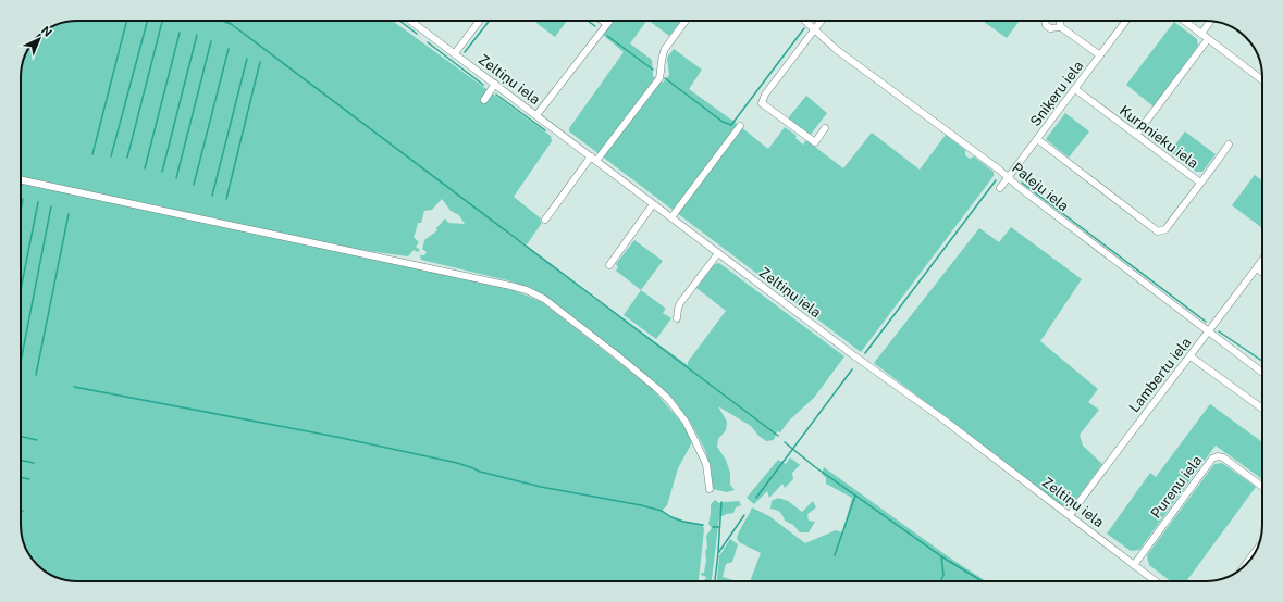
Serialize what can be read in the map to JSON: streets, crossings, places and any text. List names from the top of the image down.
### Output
{
  "streets": {
    "street": [
      "Zeltiņu iela",
      "Sniķeru iela",
      "Kurpnieku iela",
      "Paleju iela",
      "Lambertu iela",
      "Pureņu iela"
    ]
  },
  "crossings": [
    ["Zeltiņu iela", "Lambertu iela"],
    ["Zeltiņu iela", "Pureņu iela"],
    ["Sniķeru iela", "Kurpnieku iela"],
    ["Sniķeru iela", "Paleju iela"],
    ["Paleju iela", "Lambertu iela"]
  ],
  "north": "top right"
}
